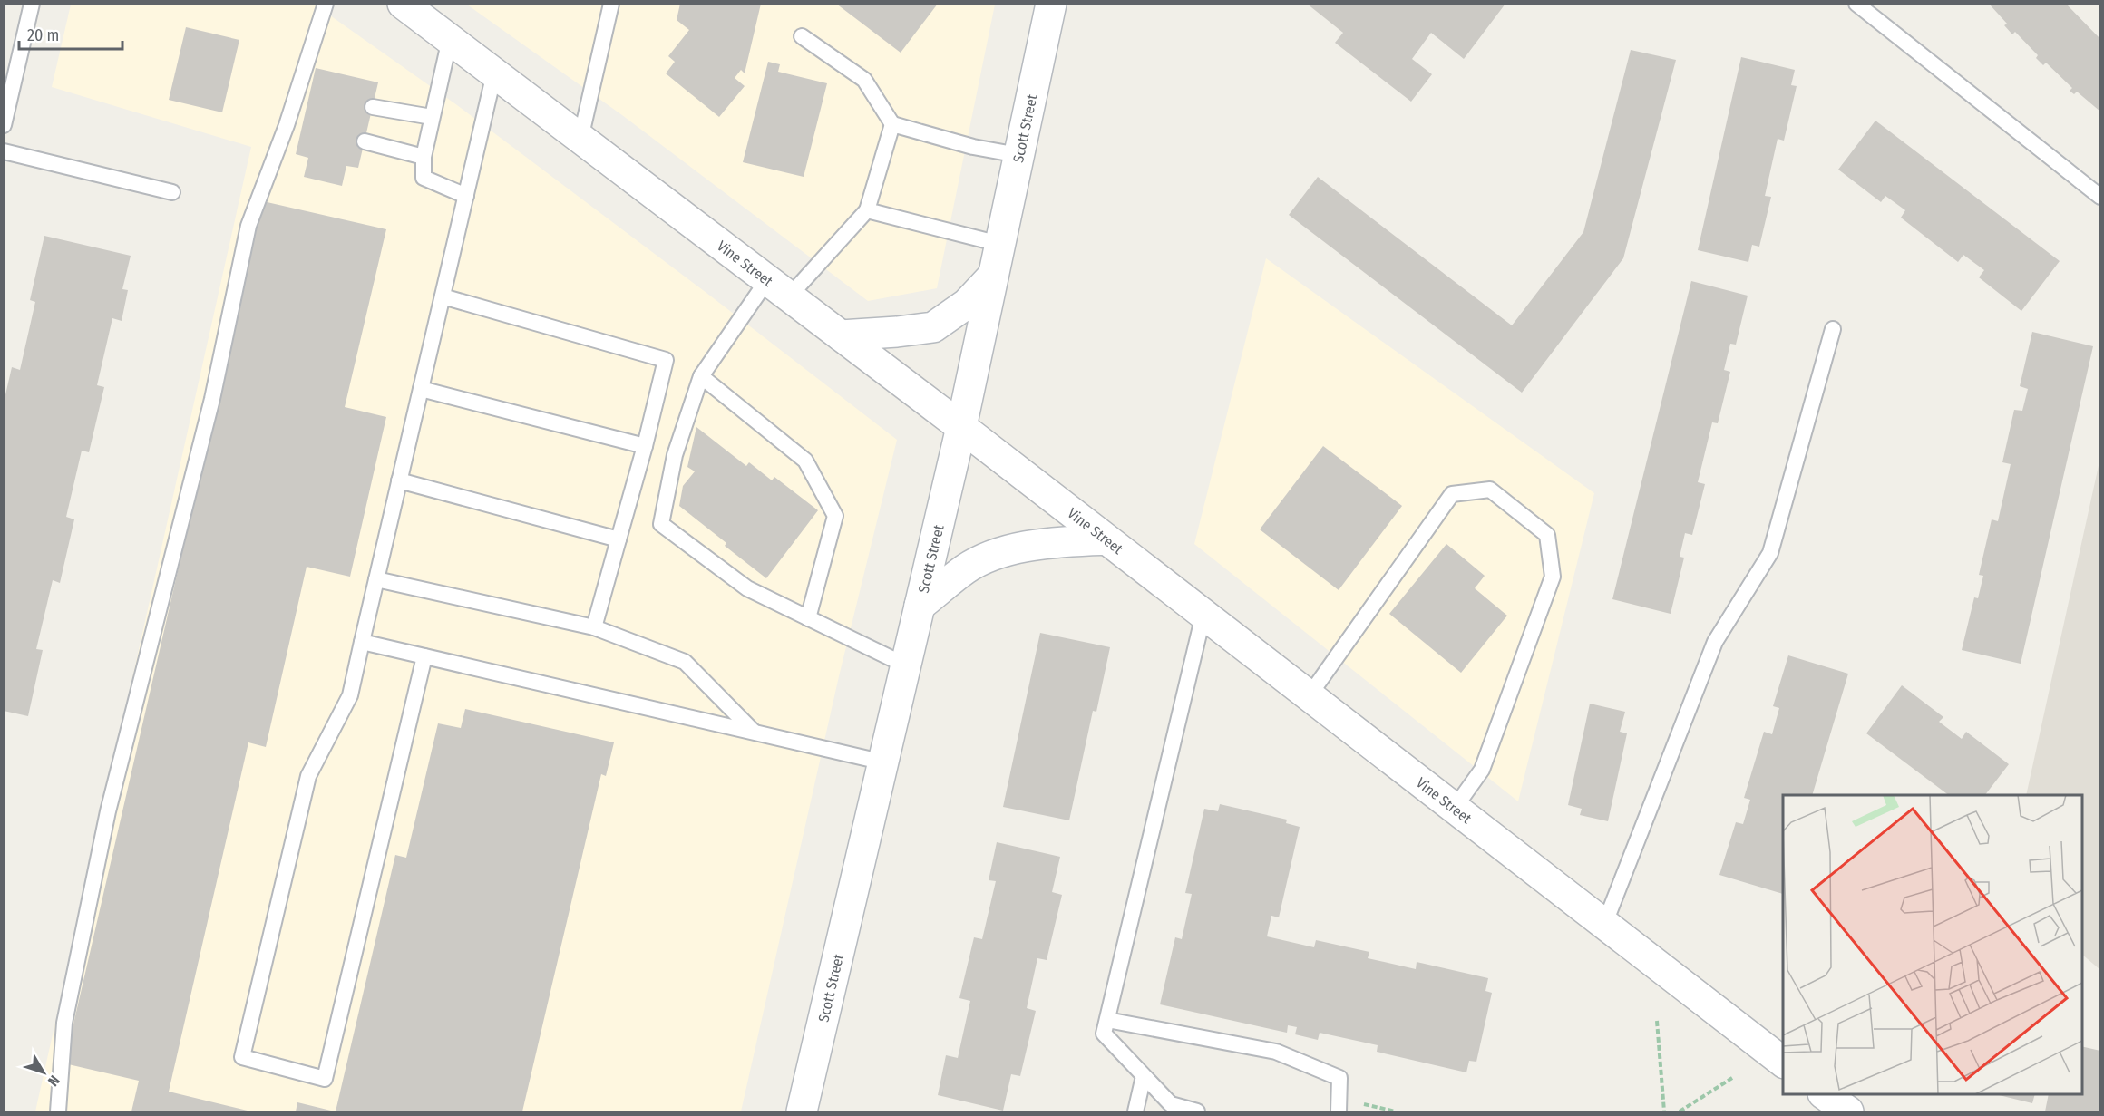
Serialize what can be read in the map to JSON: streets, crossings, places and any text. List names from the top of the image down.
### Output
{
  "streets": {
    "street": ["Scott Street", "Vine Street"]
  },
  "crossings": [
    ["Scott Street", "Vine Street"]
  ],
  "scale_bar": "20 m",
  "north": "bottom right"
}
